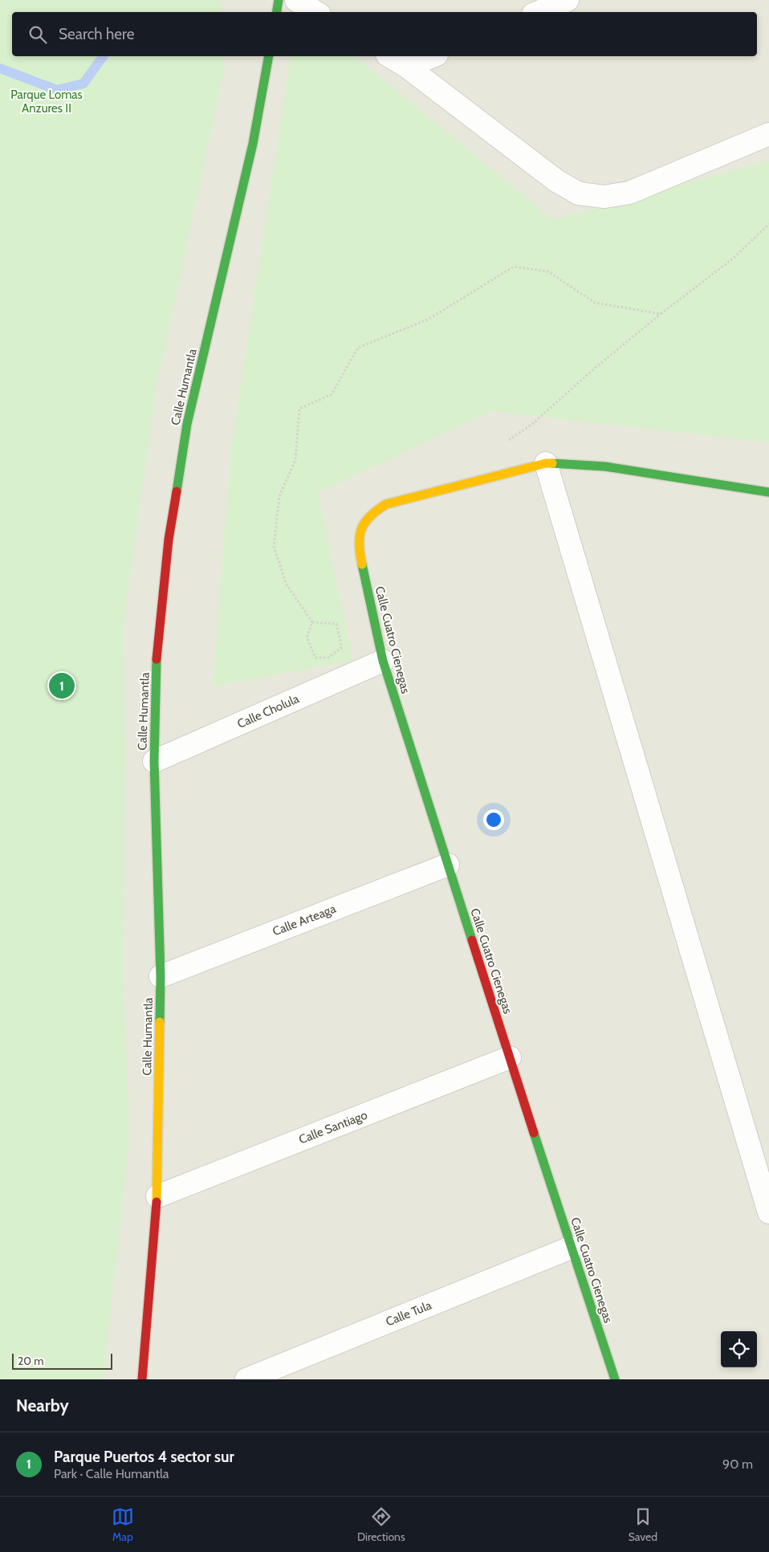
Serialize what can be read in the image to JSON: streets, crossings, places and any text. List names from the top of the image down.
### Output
{
  "streets": {
    "street": [
      "Calle Humantla",
      "Calle Cuatro Cienegas",
      "Calle Cholula",
      "Calle Arteaga",
      "Calle Santiago",
      "Calle Tula"
    ]
  },
  "crossings": [
    ["Calle Humantla", "Calle Cholula"],
    ["Calle Humantla", "Calle Arteaga"],
    ["Calle Humantla", "Calle Santiago"],
    ["Calle Cuatro Cienegas", "Calle Cholula"],
    ["Calle Cuatro Cienegas", "Calle Arteaga"],
    ["Calle Cuatro Cienegas", "Calle Santiago"],
    ["Calle Cuatro Cienegas", "Calle Tula"]
  ],
  "parks": ["Parque Lomas Anzures II"],
  "scale_bar": "20 m",
  "page": {
    "search": "Search here",
    "pins": "1",
    "scale": "20 m",
    "heading": "Nearby",
    "list": [
      {
        "mark": "1",
        "name": "Parque Puertos 4 sector sur",
        "note": "Park · Calle Humantla",
        "value": "90 m"
      }
    ],
    "nav": ["Map", "Directions", "Saved"]
  }
}
